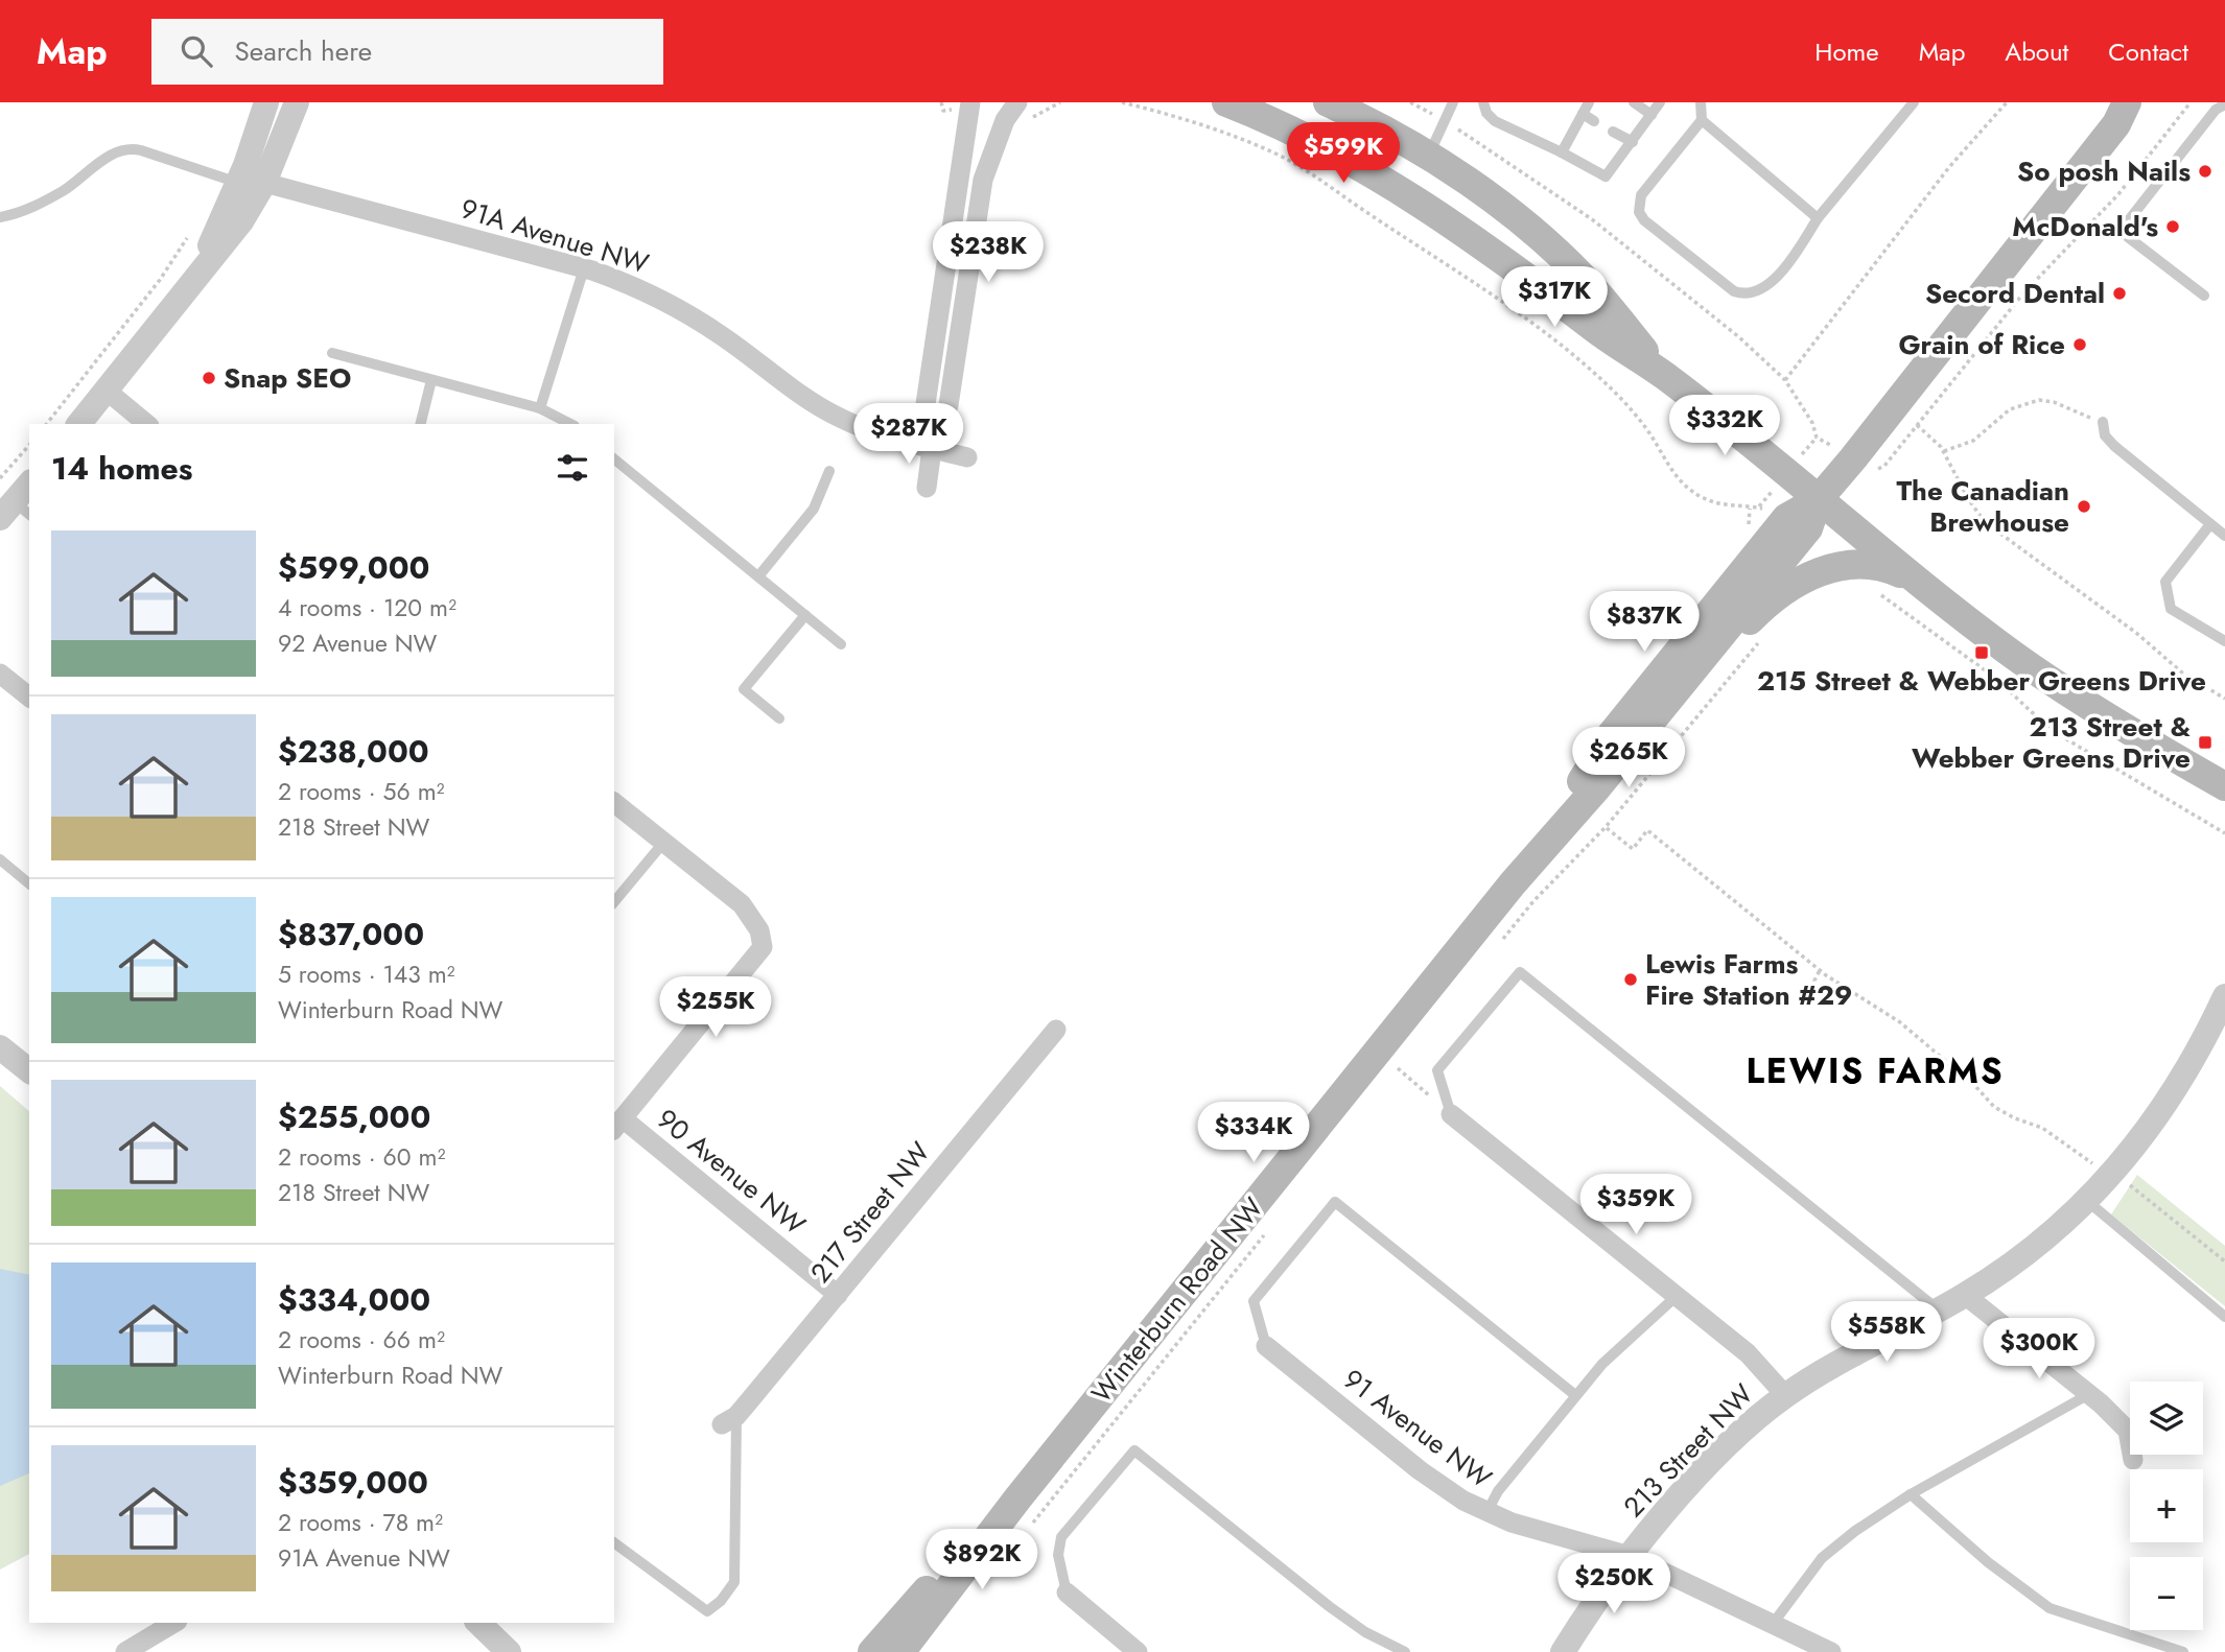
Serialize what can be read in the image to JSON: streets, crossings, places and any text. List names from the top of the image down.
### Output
{
  "streets": {
    "main road": ["Winterburn Road NW"],
    "street": [
      "91A Avenue NW",
      "90 Avenue NW",
      "217 Street NW",
      "91 Avenue NW",
      "213 Street NW"
    ]
  },
  "crossings": [
    ["90 Avenue NW", "217 Street NW"],
    ["91 Avenue NW", "213 Street NW"]
  ],
  "districts": ["LEWIS FARMS"],
  "places": {
    "other": [
      "So posh Nails",
      "McDonald's",
      "Secord Dental",
      "Grain of Rice",
      "Snap SEO",
      "The Canadian Brewhouse",
      "Lewis Farms Fire Station #29"
    ],
    "transit": ["215 Street & Webber Greens Drive", "213 Street & Webber Greens Drive"]
  },
  "page": {
    "header": "Map",
    "search": "Search here",
    "nav": [
      "Home",
      "Map",
      "About",
      "Contact"
    ],
    "price": [
      "$599K",
      "$238K",
      "$317K",
      "$332K",
      "$287K",
      "$837K",
      "$265K",
      "$255K",
      "$334K",
      "$359K",
      "$558K",
      "$300K",
      "$892K",
      "$250K"
    ],
    "heading": "14 homes",
    "list": [
      {
        "name": "$599,000",
        "note": "4 rooms · 120 m² · 92 Avenue NW"
      },
      {
        "name": "$238,000",
        "note": "2 rooms · 56 m² · 218 Street NW"
      },
      {
        "name": "$837,000",
        "note": "5 rooms · 143 m² · Winterburn Road NW"
      },
      {
        "name": "$255,000",
        "note": "2 rooms · 60 m² · 218 Street NW"
      },
      {
        "name": "$334,000",
        "note": "2 rooms · 66 m² · Winterburn Road NW"
      },
      {
        "name": "$359,000",
        "note": "2 rooms · 78 m² · 91A Avenue NW"
      }
    ],
    "map_buttons": ["+", "−"]
  }
}
